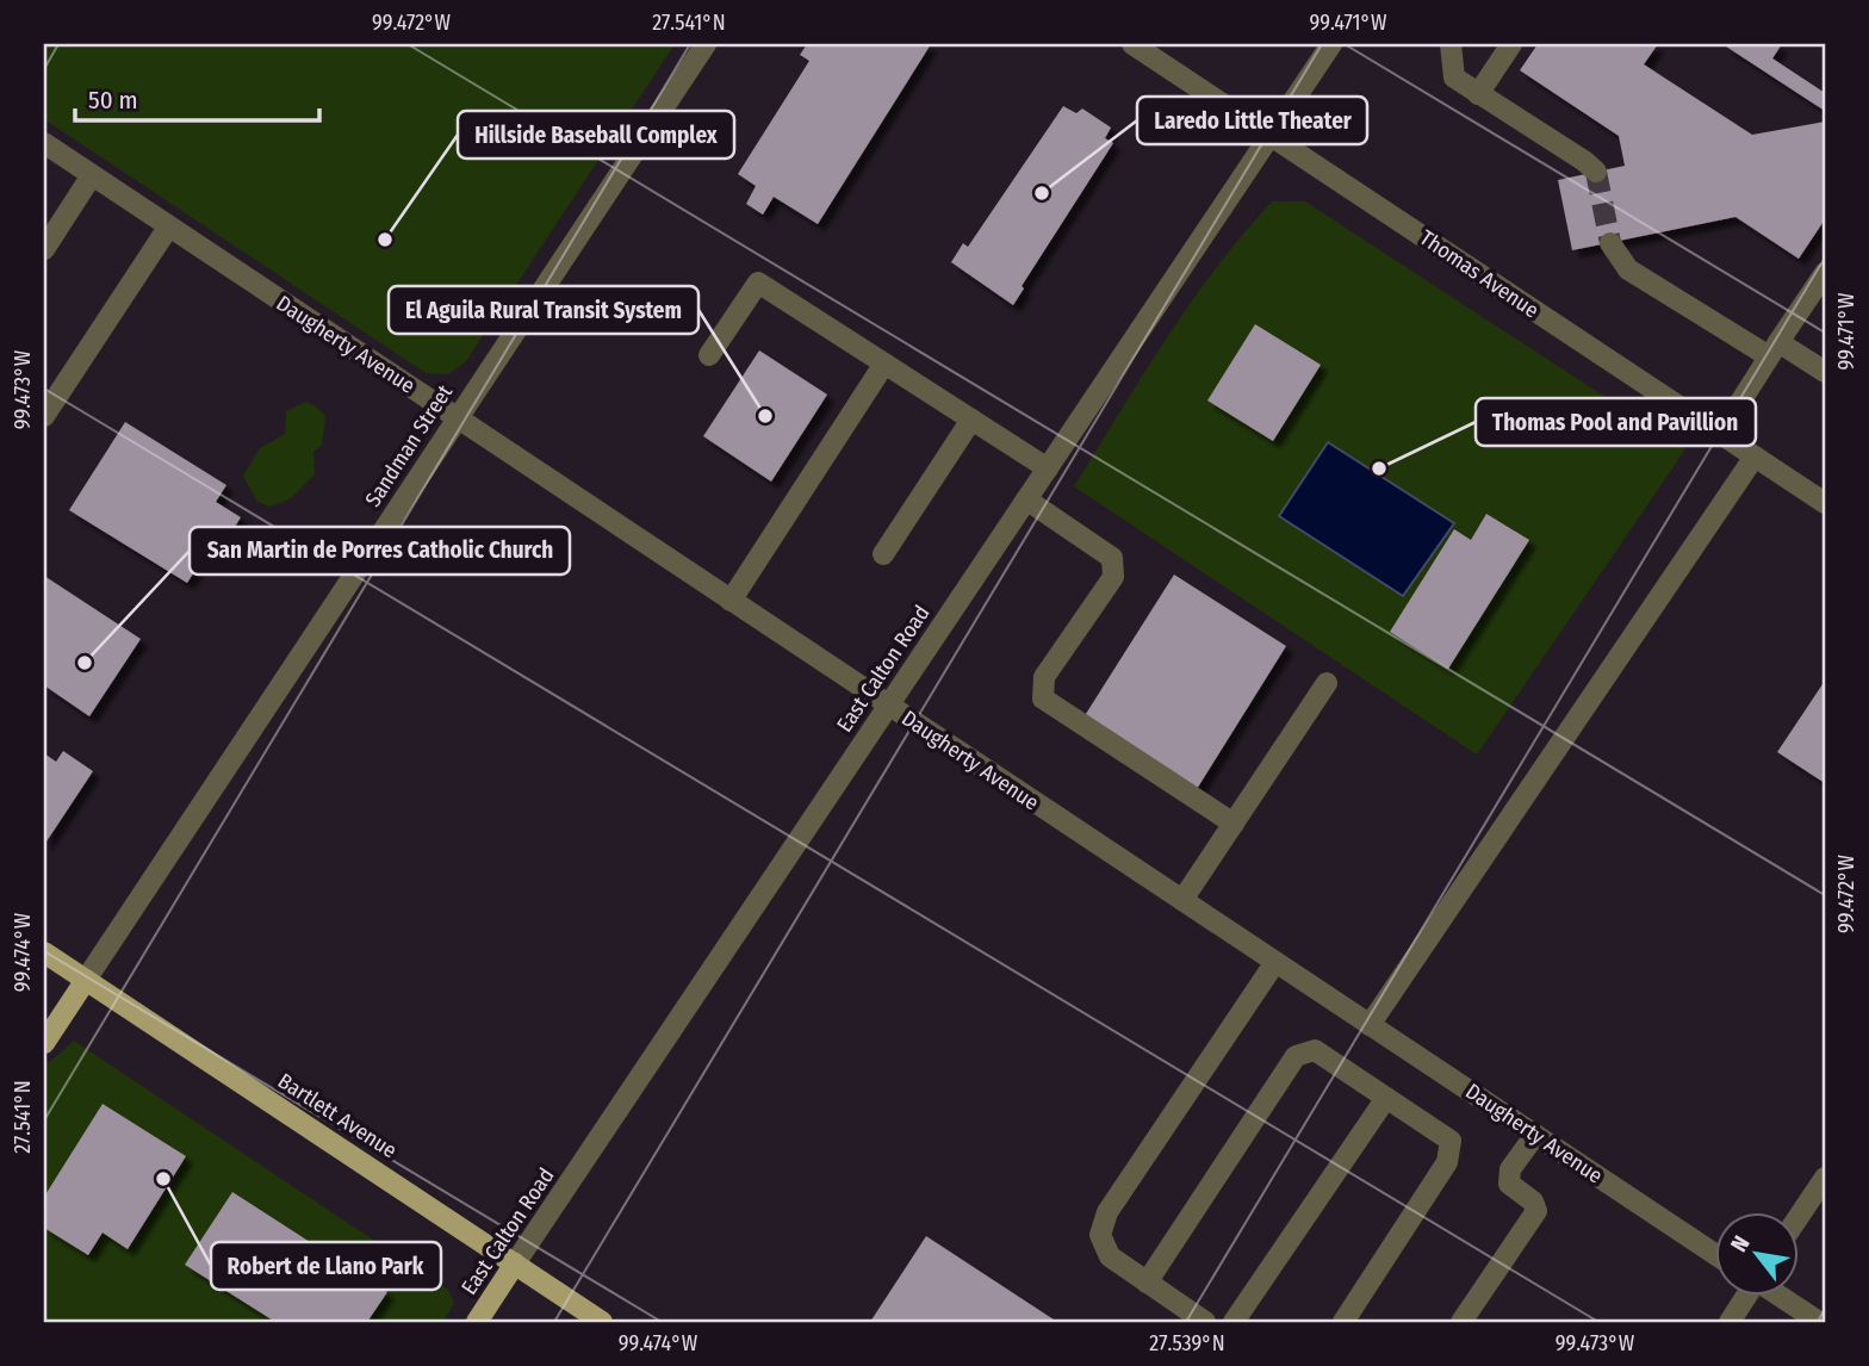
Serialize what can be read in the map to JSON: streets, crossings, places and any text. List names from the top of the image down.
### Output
{
  "streets": {
    "main road": ["Sandman Street", "East Calton Road", "Bartlett Avenue"],
    "street": ["Thomas Avenue", "Daugherty Avenue"]
  },
  "crossings": [
    ["Thomas Avenue", "East Calton Road"],
    ["Daugherty Avenue", "Sandman Street"],
    ["Daugherty Avenue", "East Calton Road"],
    ["Sandman Street", "Bartlett Avenue"],
    ["East Calton Road", "Bartlett Avenue"]
  ],
  "places": [
    "Laredo Little Theater",
    "Hillside Baseball Complex",
    "El Aguila Rural Transit System",
    "Thomas Pool and Pavillion",
    "San Martin de Porres Catholic Church",
    "Robert de Llano Park"
  ],
  "scale_bar": "50 m",
  "north": "top left",
  "coordinates": [
    "99.472°W",
    "27.541°N",
    "99.471°W",
    "99.473°W",
    "99.474°W",
    "27.539°N"
  ]
}
